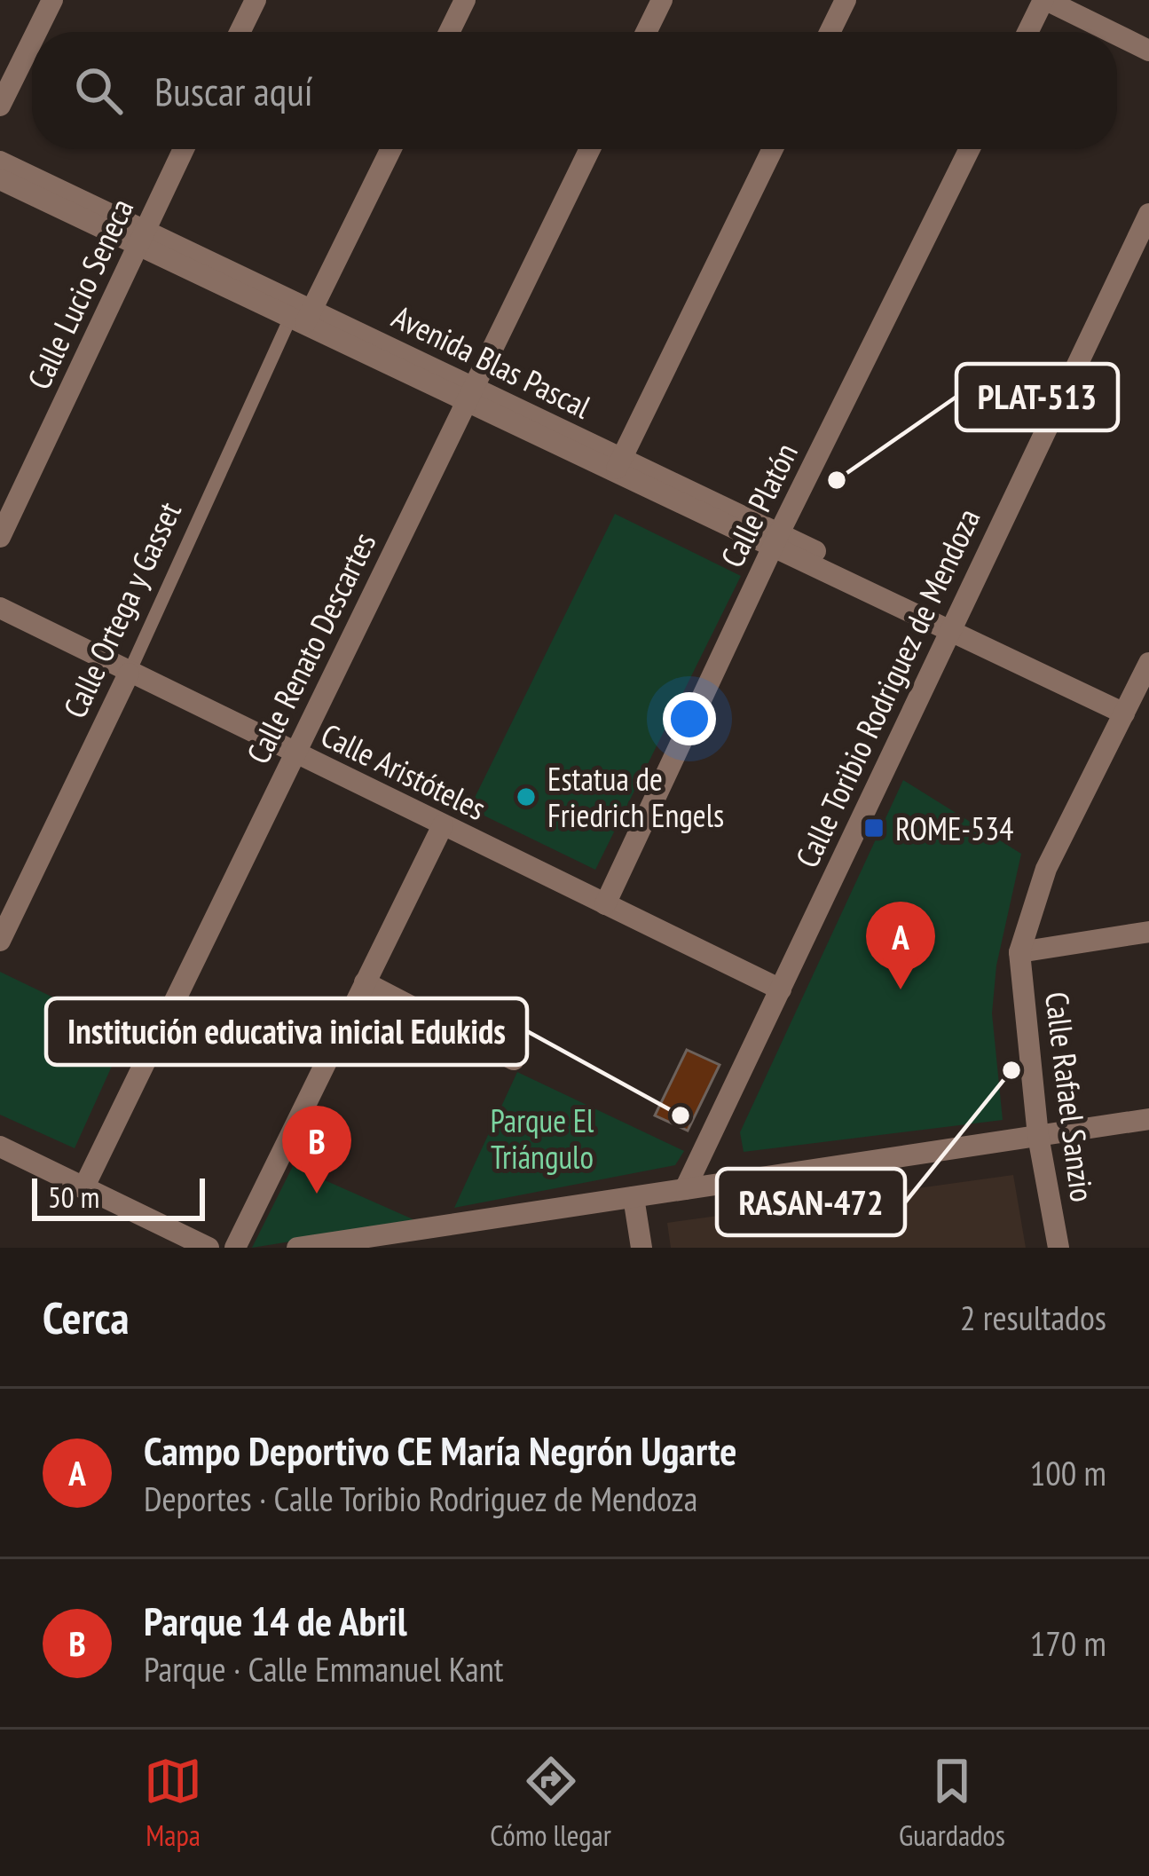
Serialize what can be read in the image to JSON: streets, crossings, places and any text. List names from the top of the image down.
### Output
{
  "streets": {
    "street": [
      "Calle Lucio Seneca",
      "Avenida Blas Pascal",
      "Calle Platón",
      "Calle Ortega y Gasset",
      "Calle Renato Descartes",
      "Calle Toribio Rodriguez de Mendoza",
      "Calle Aristóteles",
      "Calle Rafael Sanzio"
    ]
  },
  "crossings": [
    ["Calle Lucio Seneca", "Avenida Blas Pascal"],
    ["Avenida Blas Pascal", "Calle Platón"],
    ["Avenida Blas Pascal", "Calle Ortega y Gasset"],
    ["Avenida Blas Pascal", "Calle Renato Descartes"],
    ["Avenida Blas Pascal", "Calle Toribio Rodriguez de Mendoza"],
    ["Avenida Blas Pascal", "Calle Rafael Sanzio"],
    ["Calle Platón", "Calle Aristóteles"],
    ["Calle Ortega y Gasset", "Calle Aristóteles"],
    ["Calle Renato Descartes", "Calle Aristóteles"],
    ["Calle Toribio Rodriguez de Mendoza", "Calle Aristóteles"]
  ],
  "parks": ["Parque El Triángulo"],
  "places": {
    "other": [
      "PLAT-513",
      "Estatua de Friedrich Engels",
      "RASAN-472",
      "Institución educativa inicial Edukids"
    ],
    "transit": ["ROME-534"]
  },
  "scale_bar": "50 m",
  "page": {
    "search": "Buscar aquí",
    "pins": ["A", "B"],
    "scale": "50 m",
    "heading": ["Cerca", "2 resultados"],
    "list": [
      {
        "mark": "A",
        "name": "Campo Deportivo CE María Negrón Ugarte",
        "note": "Deportes · Calle Toribio Rodriguez de Mendoza",
        "value": "100 m"
      },
      {
        "mark": "B",
        "name": "Parque 14 de Abril",
        "note": "Parque · Calle Emmanuel Kant",
        "value": "170 m"
      }
    ],
    "nav": ["Mapa", "Cómo llegar", "Guardados"]
  }
}
